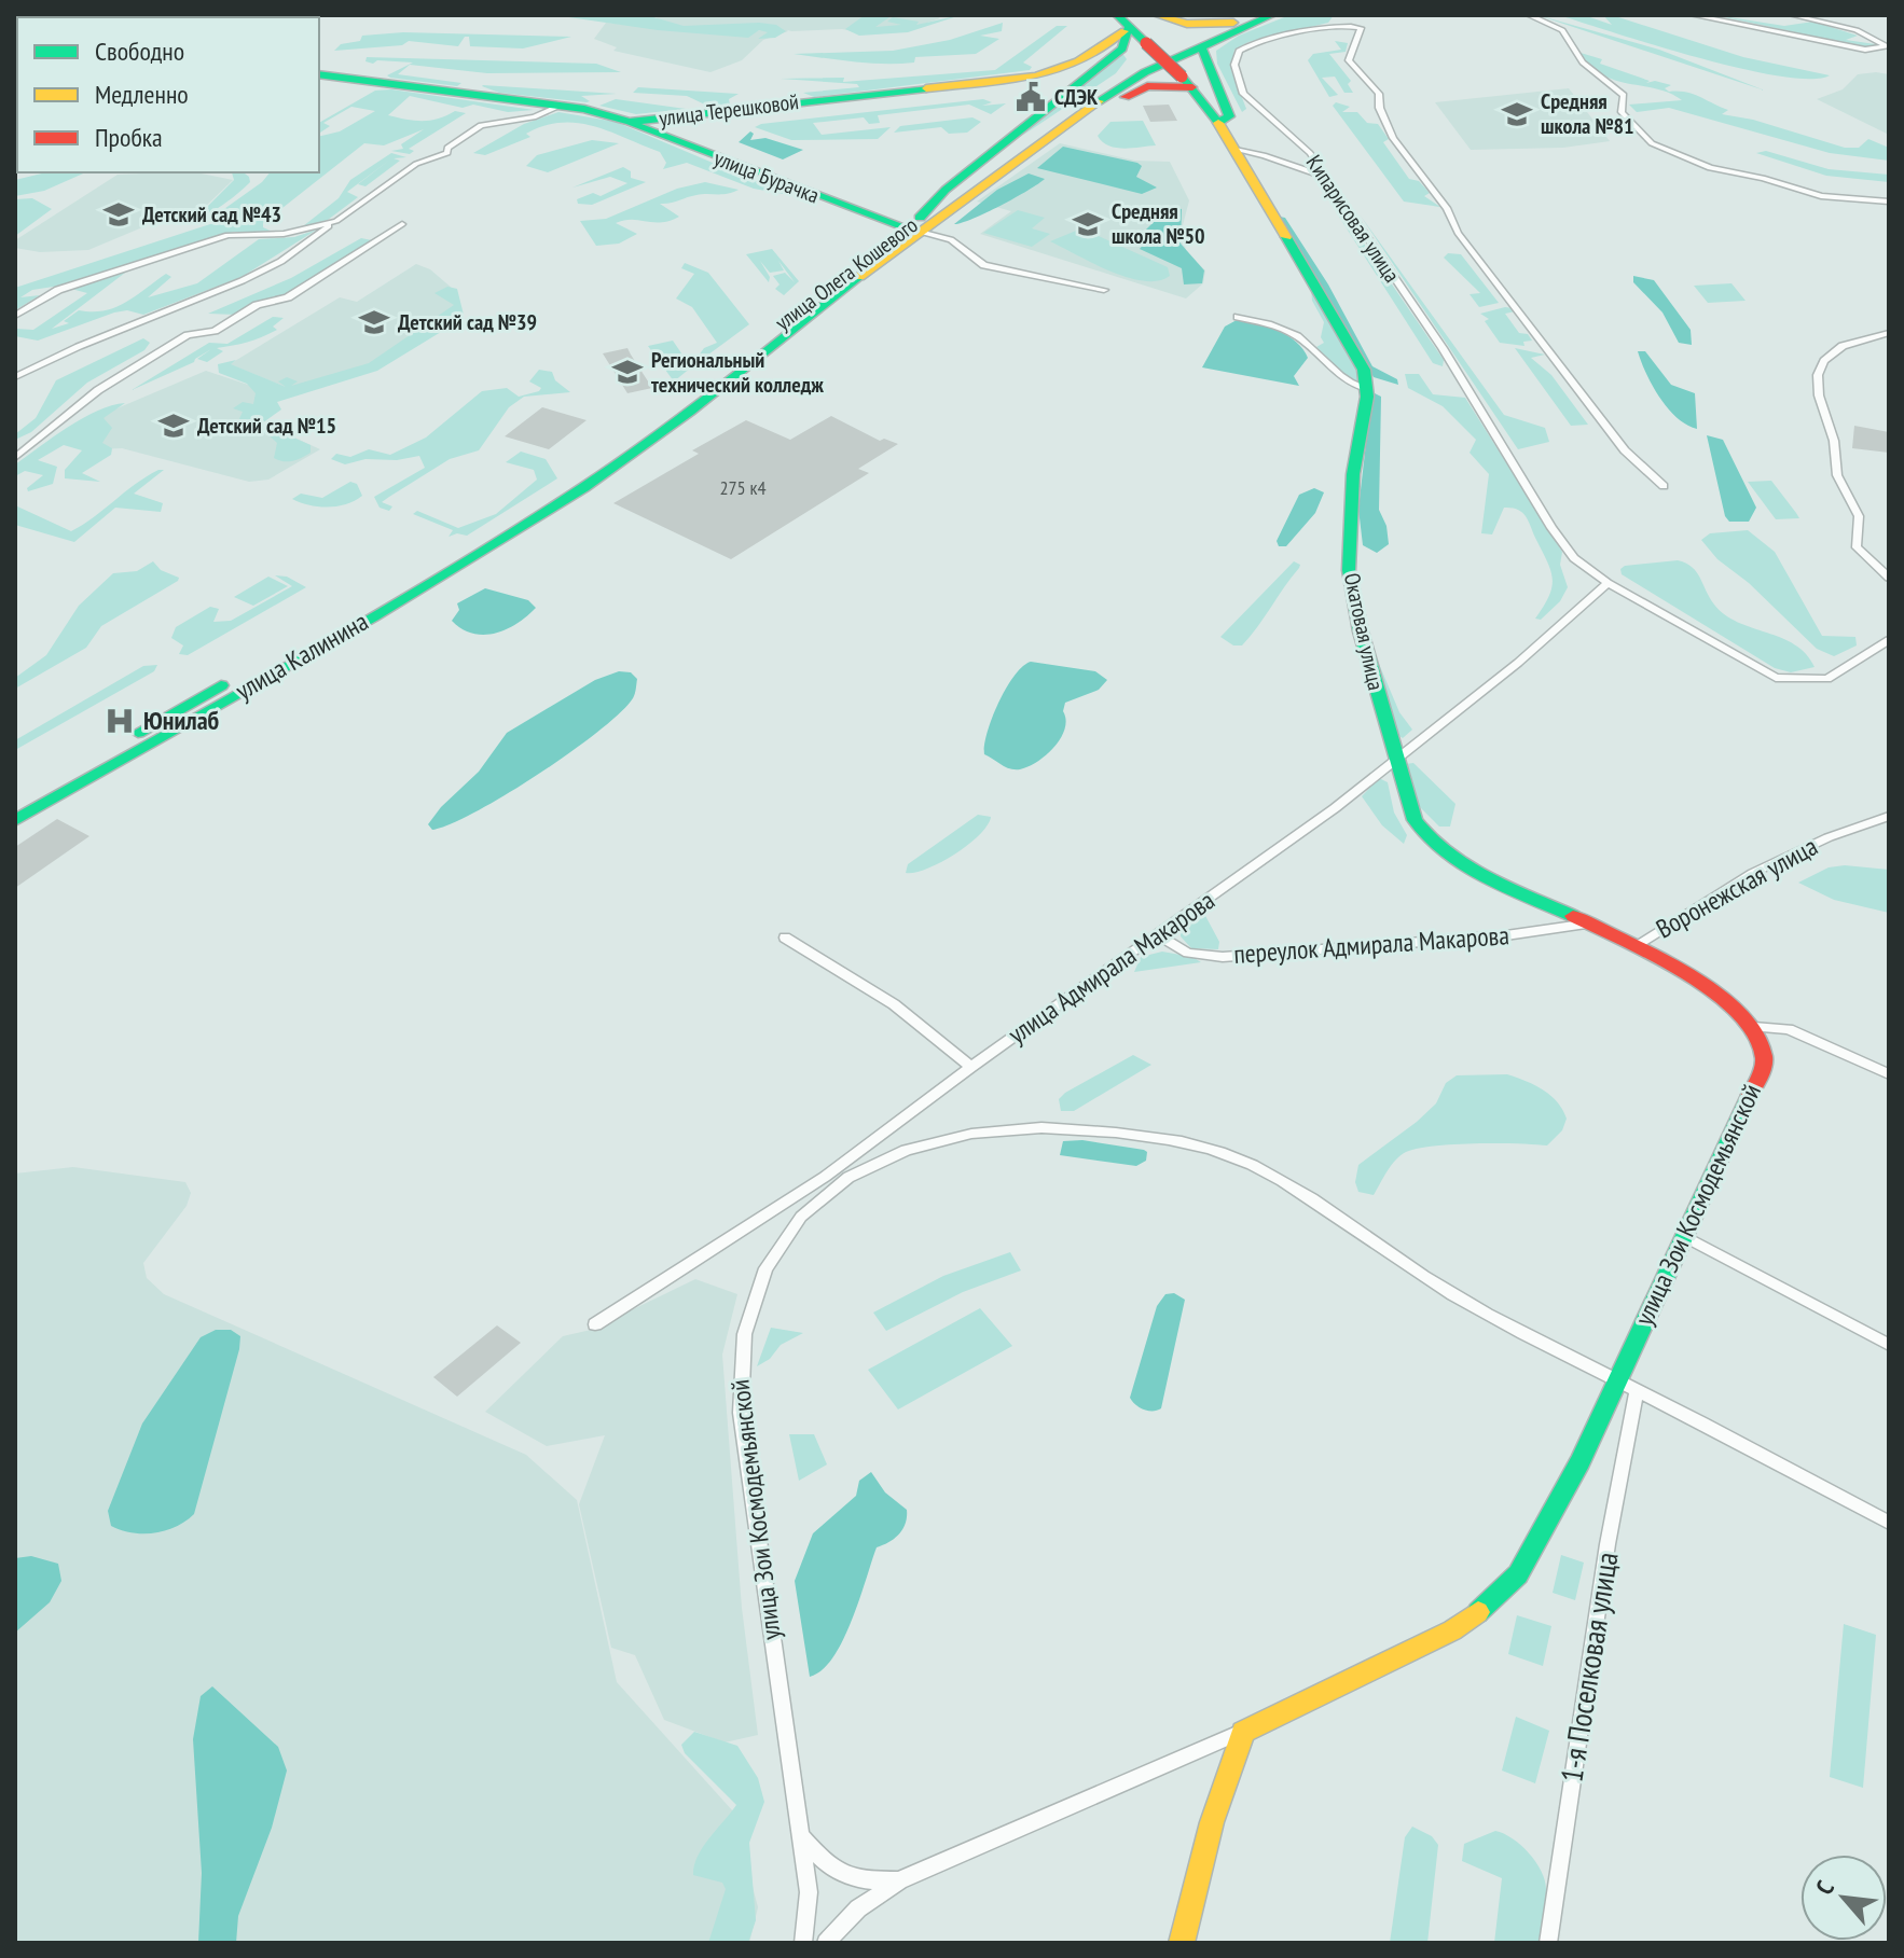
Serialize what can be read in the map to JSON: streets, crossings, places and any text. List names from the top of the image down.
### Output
{
  "streets": {
    "main road": [
      "улица Терешковой",
      "улица Бурачка",
      "улица Олега Кошевого",
      "Окатовая улица",
      "улица Калинина",
      "улица Зои Космодемьянской"
    ],
    "street": [
      "Кипарисовая улица",
      "Воронежская улица",
      "переулок Адмирала Макарова",
      "улица Адмирала Макарова",
      "1-я Поселковая улица"
    ]
  },
  "crossings": [
    ["улица Терешковой", "улица Бурачка"],
    ["улица Бурачка", "улица Олега Кошевого"],
    ["Кипарисовая улица", "улица Адмирала Макарова"],
    ["улица Олега Кошевого", "улица Калинина"],
    ["Окатовая улица", "Воронежская улица"],
    ["Окатовая улица", "переулок Адмирала Макарова"],
    ["Окатовая улица", "улица Адмирала Макарова"],
    ["Окатовая улица", "улица Зои Космодемьянской"],
    ["переулок Адмирала Макарова", "улица Адмирала Макарова"],
    ["улица Адмирала Макарова", "улица Зои Космодемьянской"]
  ],
  "places": {
    "public building": ["СДЭК"],
    "school or university": [
      "Средняя школа №81",
      "Детский сад №43",
      "Средняя школа №50",
      "Детский сад №39",
      "Региональный технический колледж",
      "Детский сад №15"
    ],
    "hospital": ["Юнилаб"]
  },
  "house_numbers": ["275 к4"],
  "legend": ["Свободно", "Медленно", "Пробка"],
  "north": "top left"
}
